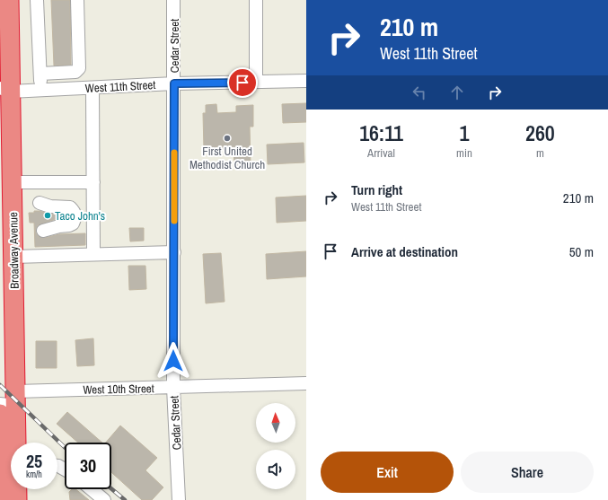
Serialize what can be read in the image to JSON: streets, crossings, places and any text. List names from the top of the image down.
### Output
{
  "streets": {
    "highway": ["Broadway Avenue"],
    "street": ["Cedar Street", "West 11th Street", "West 10th Street"]
  },
  "crossings": [
    ["Cedar Street", "West 11th Street"],
    ["Cedar Street", "West 10th Street"],
    ["West 11th Street", "Broadway Avenue"],
    ["Broadway Avenue", "West 10th Street"]
  ],
  "places": ["First United Methodist Church", "Taco John's"],
  "north": "top",
  "page": {
    "turn": ["210 m", "West 11th Street"],
    "eta": [
      "16:11",
      "Arrival",
      "1",
      "min",
      "260",
      "m"
    ],
    "list": [
      {
        "name": "Turn right",
        "note": "West 11th Street",
        "value": "210 m"
      },
      {
        "name": "Arrive at destination",
        "value": "50 m"
      }
    ],
    "speed": "25 km/h",
    "limit": "30",
    "buttons": ["Exit", "Share"]
  }
}
